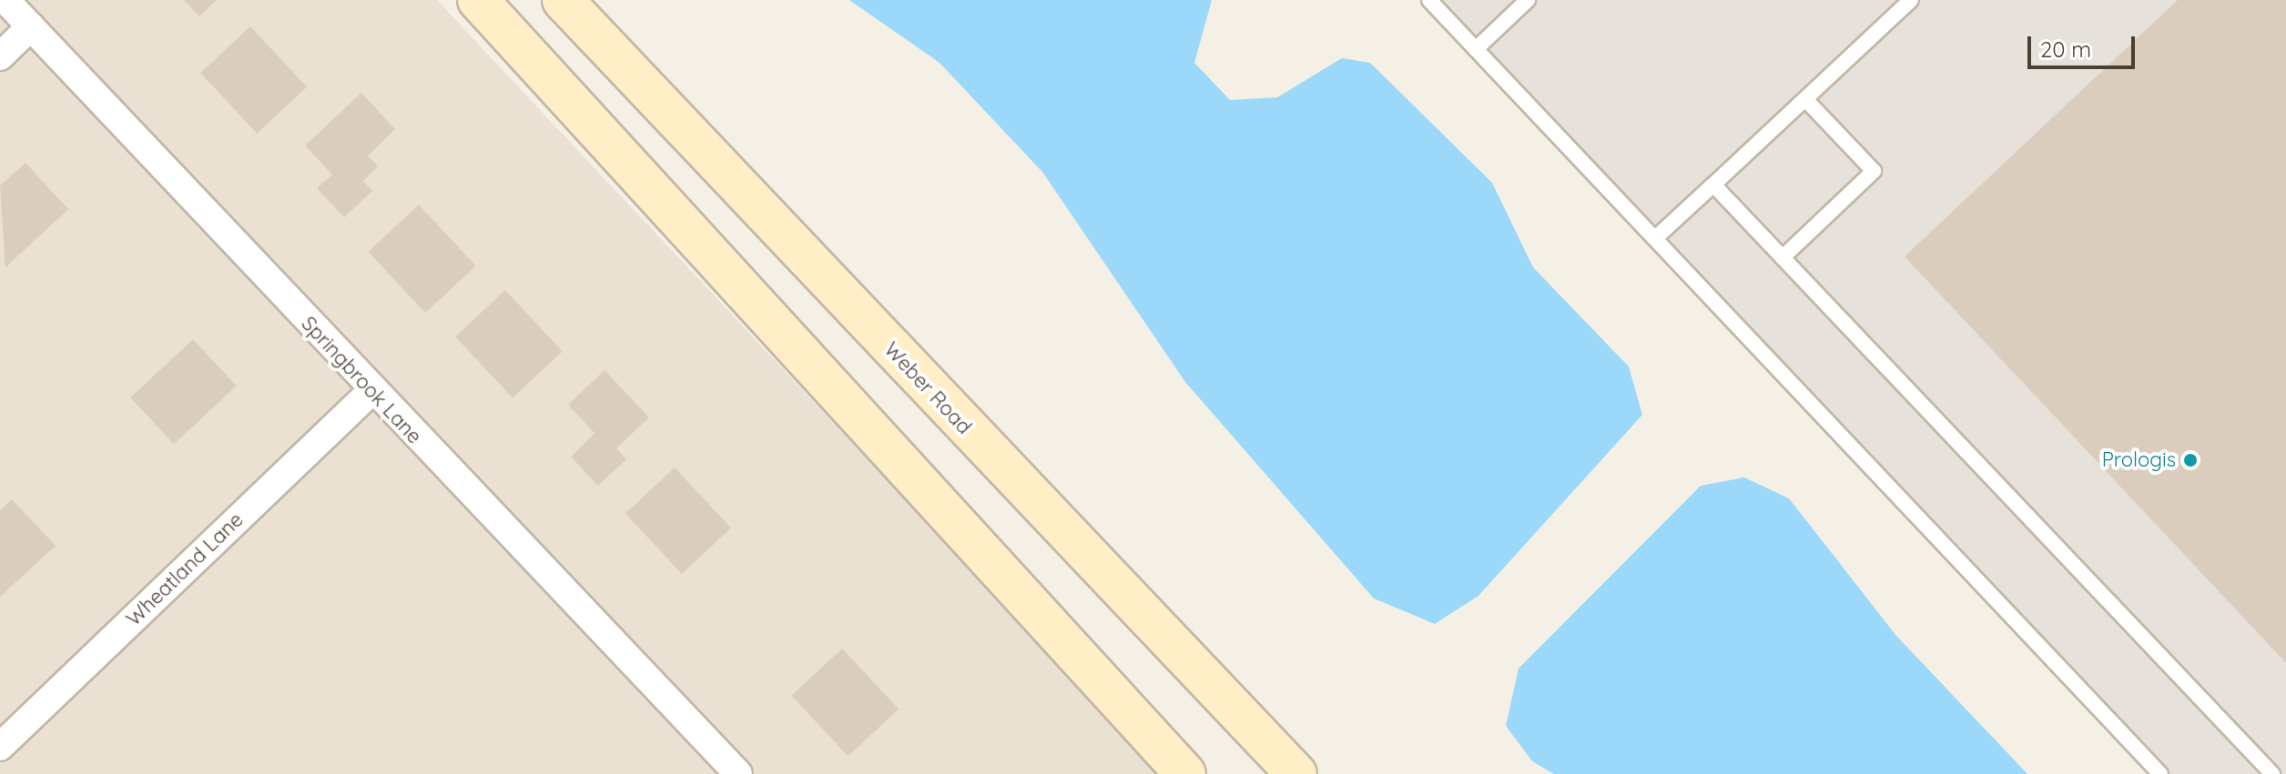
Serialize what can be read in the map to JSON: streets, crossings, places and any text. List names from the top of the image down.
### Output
{
  "streets": {
    "main road": ["Weber Road"],
    "street": ["Springbrook Lane", "Wheatland Lane"]
  },
  "crossings": [
    ["Springbrook Lane", "Wheatland Lane"]
  ],
  "places": ["Prologis"],
  "scale_bar": "20 m"
}
